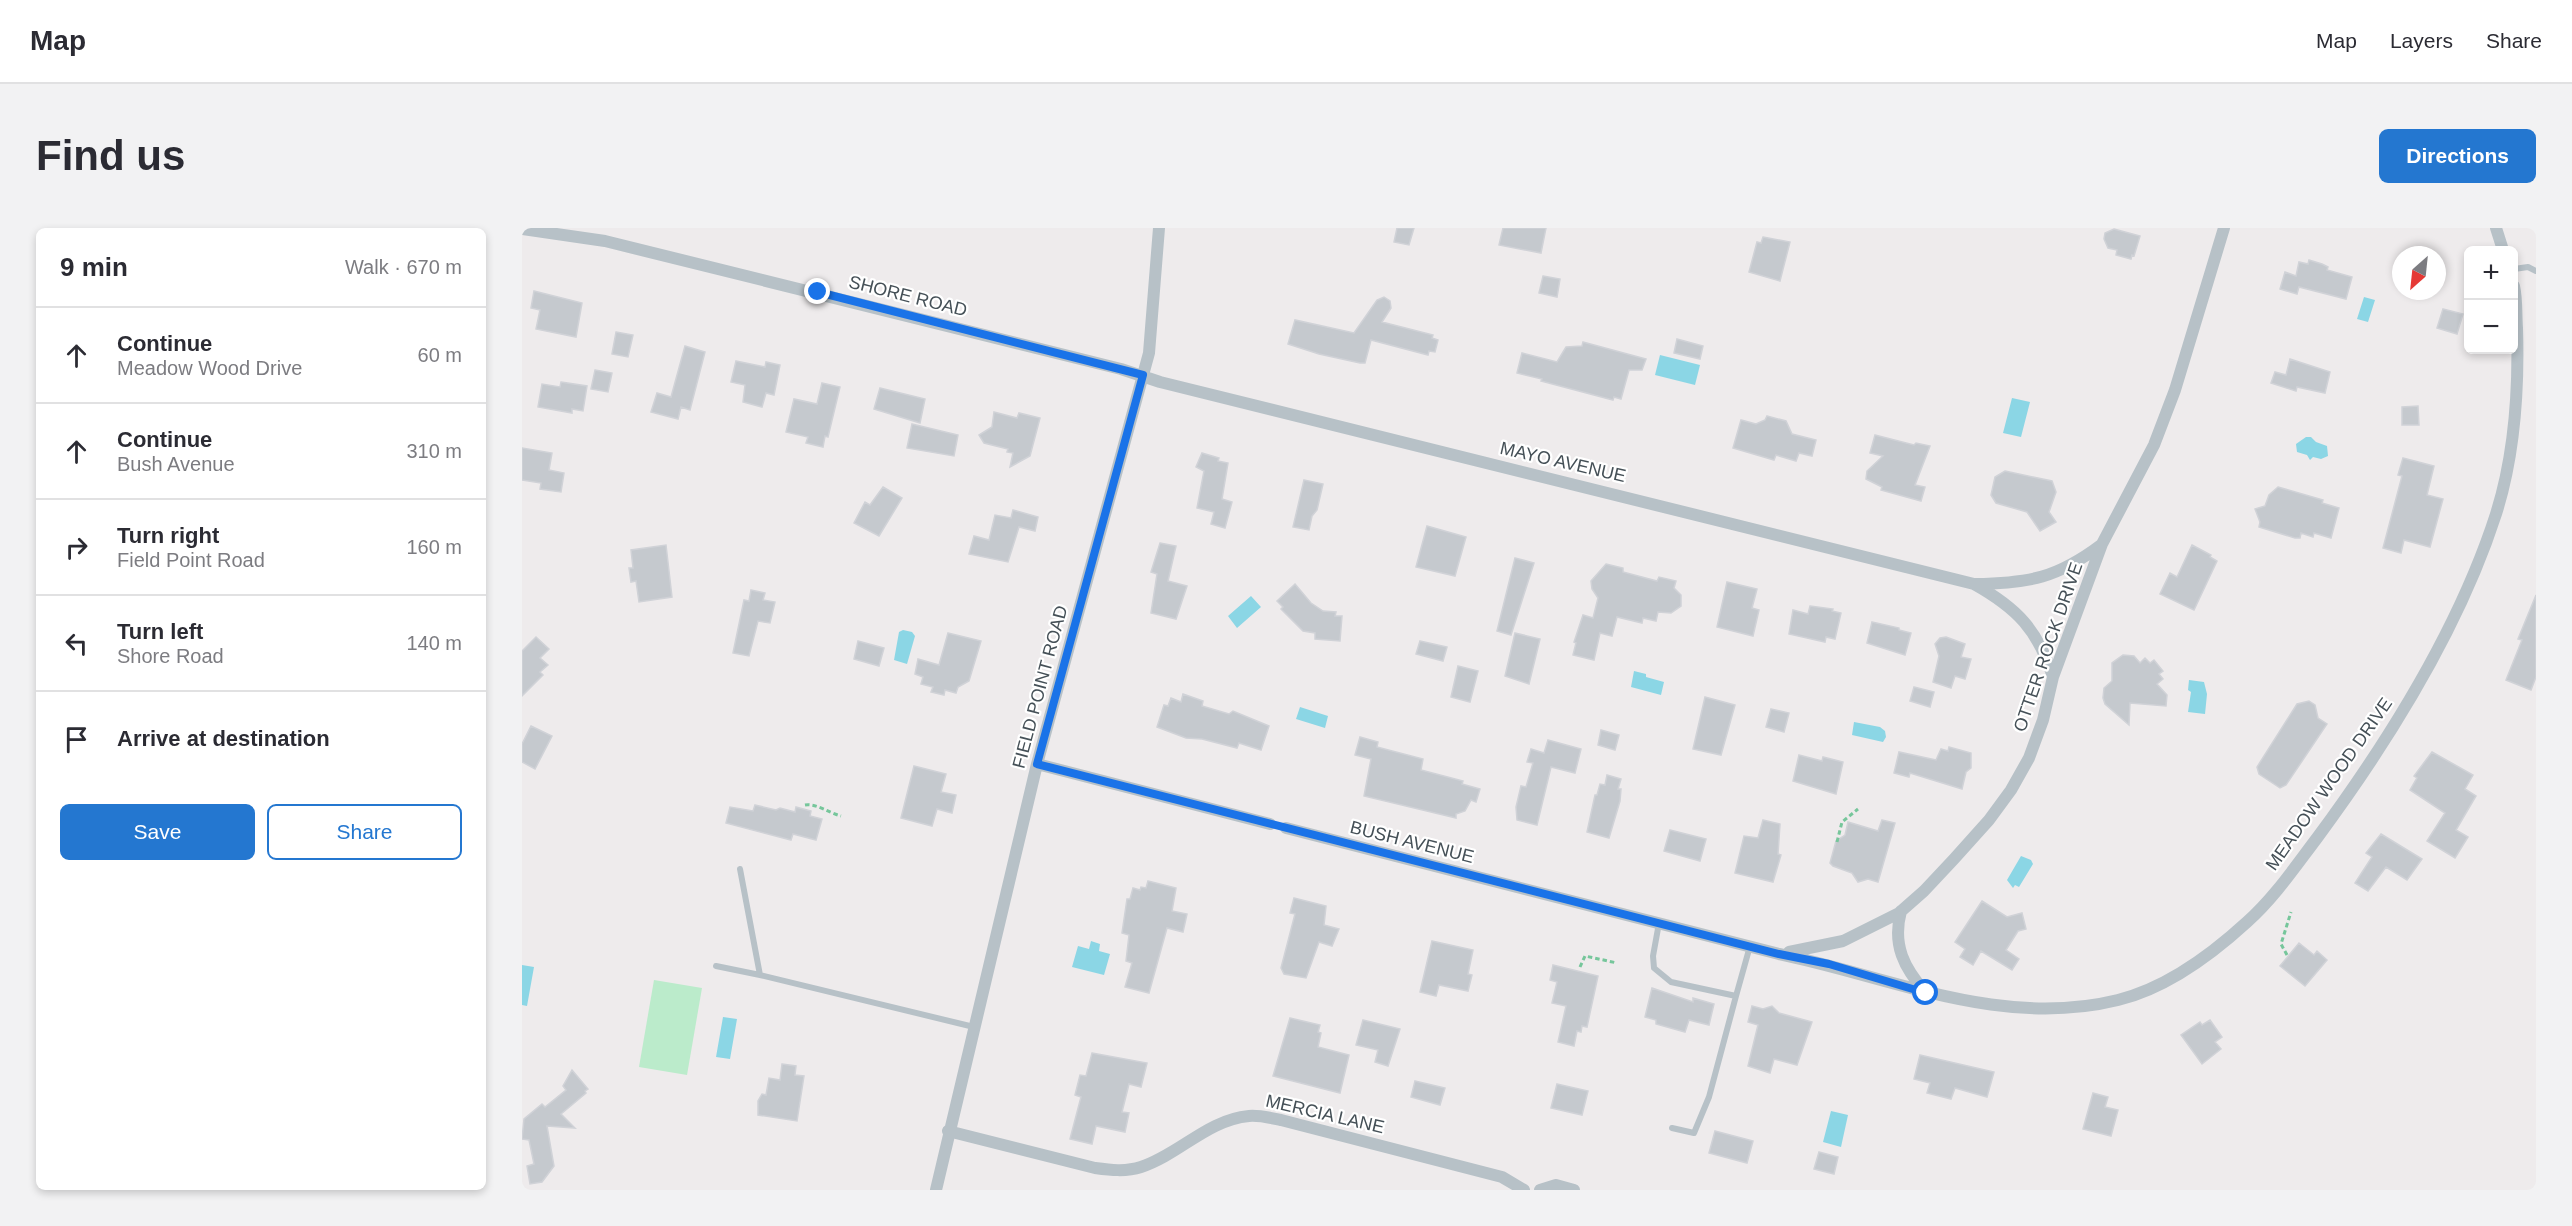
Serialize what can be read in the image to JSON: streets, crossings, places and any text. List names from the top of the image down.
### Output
{
  "streets": {
    "street": [
      "SHORE ROAD",
      "MAYO AVENUE",
      "OTTER ROCK DRIVE",
      "FIELD POINT ROAD",
      "MEADOW WOOD DRIVE",
      "BUSH AVENUE",
      "MERCIA LANE"
    ]
  },
  "crossings": [
    ["SHORE ROAD", "MAYO AVENUE"],
    ["SHORE ROAD", "FIELD POINT ROAD"],
    ["MAYO AVENUE", "OTTER ROCK DRIVE"],
    ["MAYO AVENUE", "FIELD POINT ROAD"],
    ["OTTER ROCK DRIVE", "MEADOW WOOD DRIVE"],
    ["OTTER ROCK DRIVE", "BUSH AVENUE"],
    ["FIELD POINT ROAD", "BUSH AVENUE"],
    ["FIELD POINT ROAD", "MERCIA LANE"],
    ["MEADOW WOOD DRIVE", "BUSH AVENUE"]
  ],
  "north": "bottom left",
  "page": {
    "header": "Map",
    "nav": ["Map", "Layers", "Share"],
    "buttons": [
      "Directions",
      ["Save", "Share"]
    ],
    "title": "Find us",
    "heading": ["9 min", "Walk · 670 m"],
    "map_buttons": ["+", "−"],
    "list": [
      ["Continue", "Meadow Wood Drive", "60 m"],
      ["Continue", "Bush Avenue", "310 m"],
      ["Turn right", "Field Point Road", "160 m"],
      ["Turn left", "Shore Road", "140 m"],
      "Arrive at destination"
    ]
  }
}
